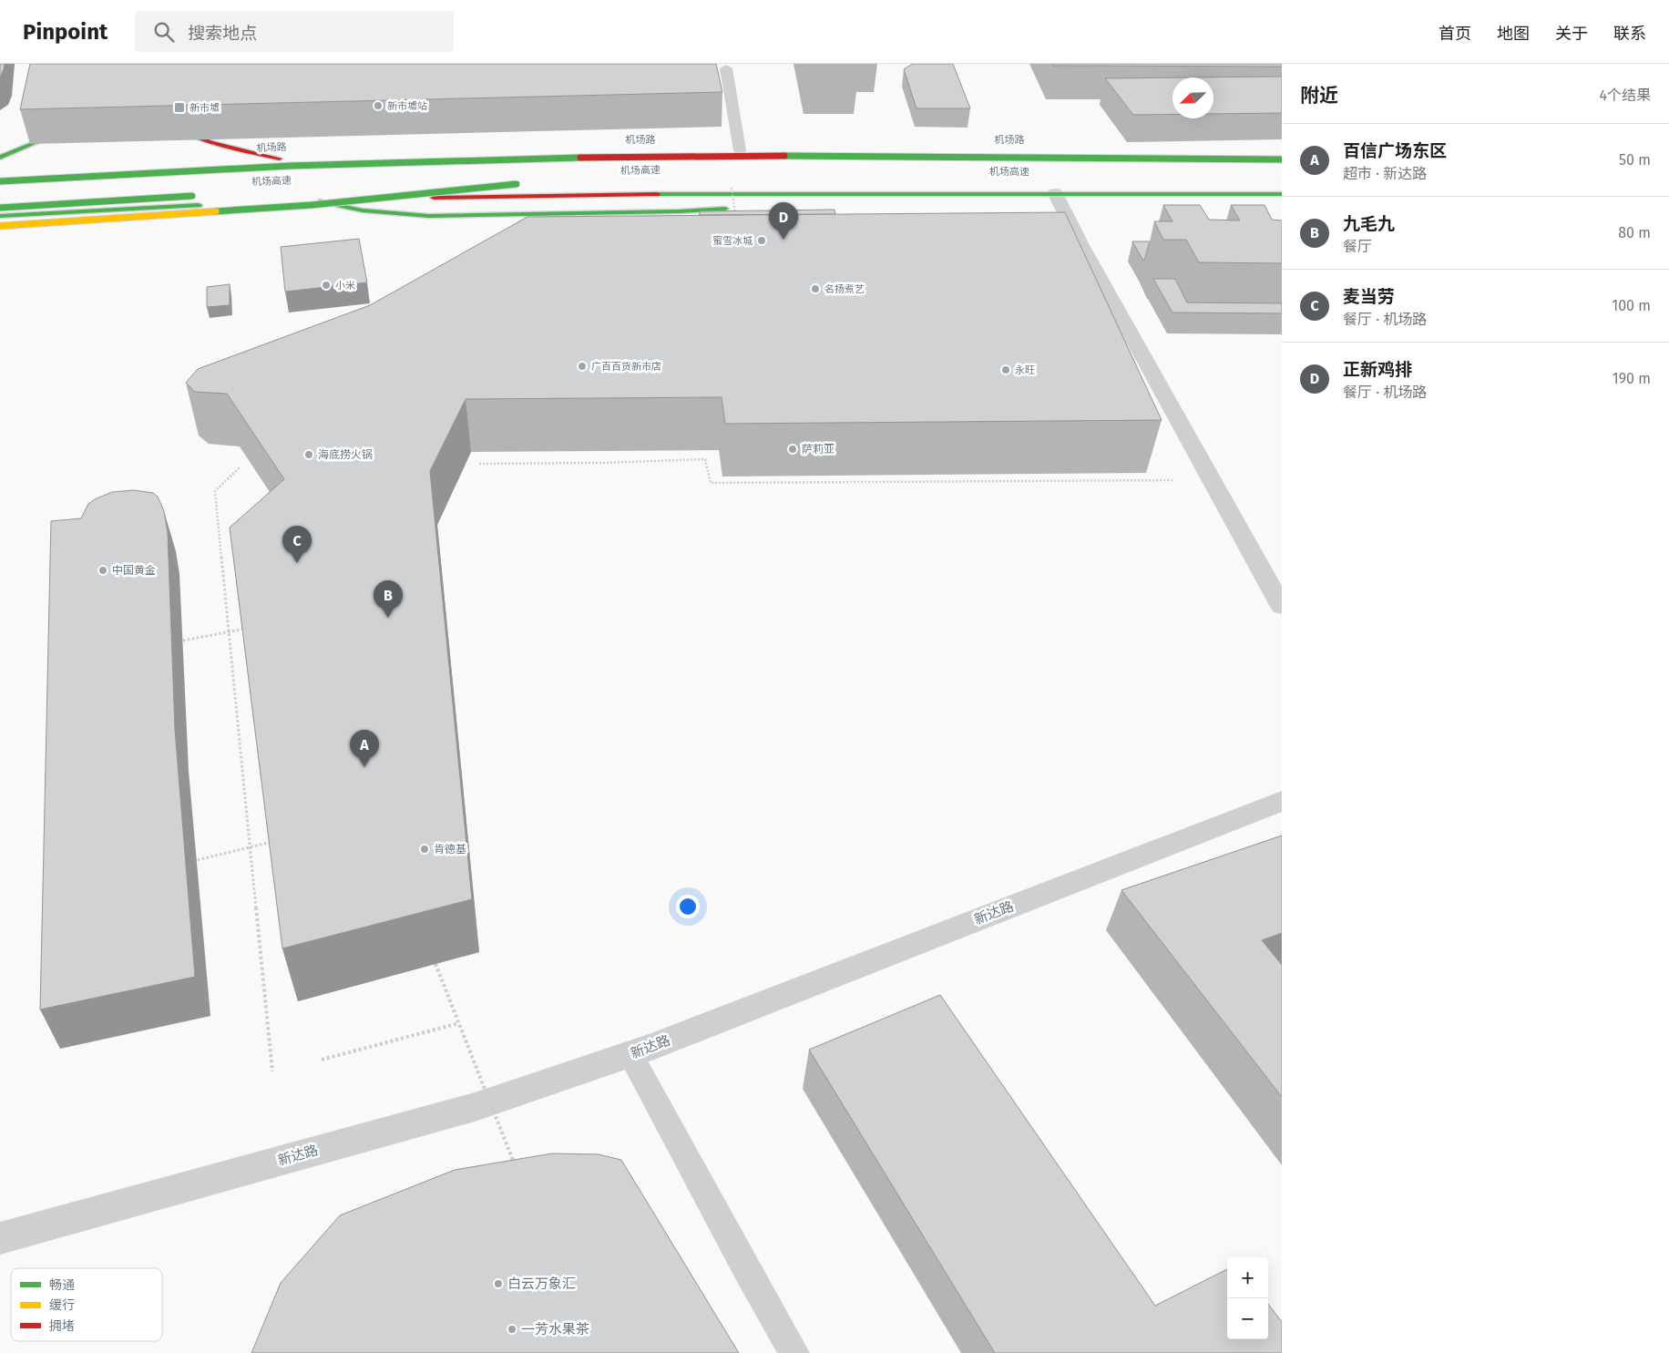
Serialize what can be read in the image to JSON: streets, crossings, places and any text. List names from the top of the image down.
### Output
{
  "streets": {
    "main road": ["机场路", "机场高速"],
    "street": ["新达路"]
  },
  "places": {
    "other": [
      "新市墟站",
      "蜜雪冰城",
      "小米",
      "名扬煮艺",
      "广百百货新市店",
      "永旺",
      "萨莉亚",
      "海底捞火锅",
      "中国黄金",
      "肯德基",
      "白云万象汇",
      "一芳水果茶"
    ],
    "transit": ["新市墟"]
  },
  "legend": ["畅通", "缓行", "拥堵"],
  "north": "bottom left",
  "page": {
    "header": "Pinpoint",
    "search": "搜索地点",
    "nav": [
      "首页",
      "地图",
      "关于",
      "联系"
    ],
    "heading": ["附近", "4个结果"],
    "list": [
      {
        "mark": "A",
        "name": "百信广场东区",
        "note": "超市 · 新达路",
        "value": "50 m"
      },
      {
        "mark": "B",
        "name": "九毛九",
        "note": "餐厅",
        "value": "80 m"
      },
      {
        "mark": "C",
        "name": "麦当劳",
        "note": "餐厅 · 机场路",
        "value": "100 m"
      },
      {
        "mark": "D",
        "name": "正新鸡排",
        "note": "餐厅 · 机场路",
        "value": "190 m"
      }
    ],
    "pins": [
      "D",
      "C",
      "B",
      "A"
    ],
    "map_buttons": ["+", "−"]
  }
}
